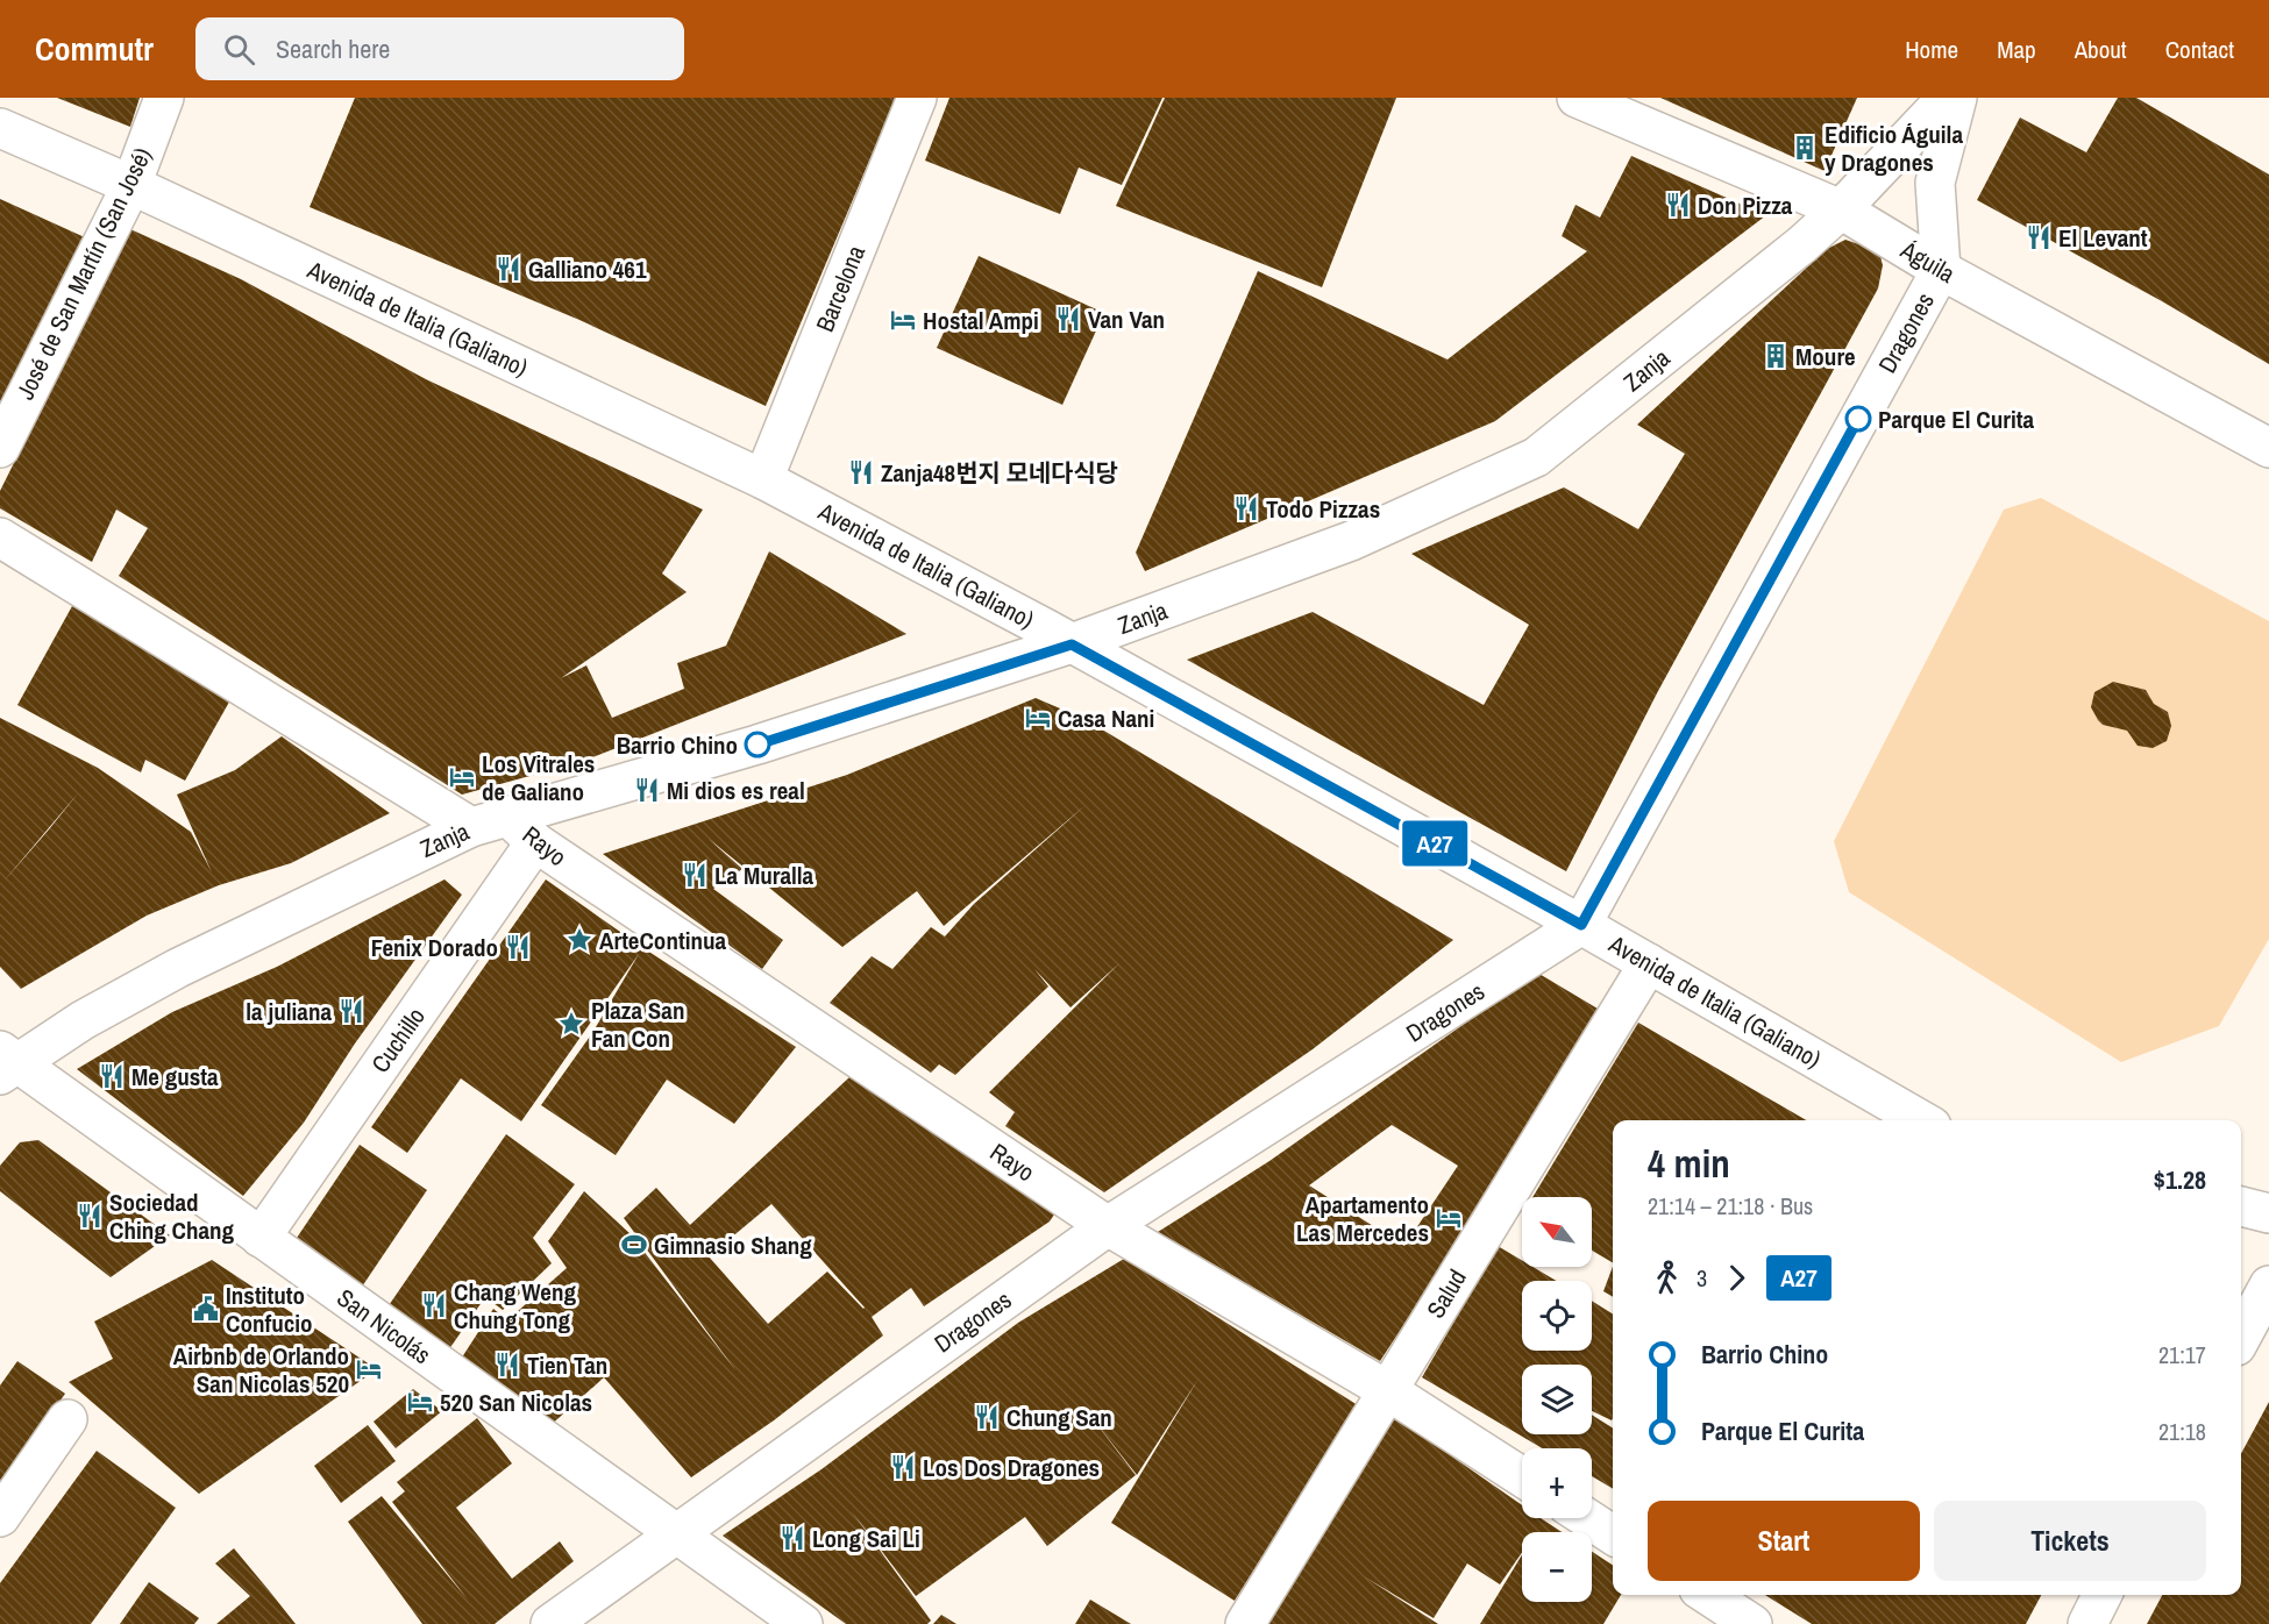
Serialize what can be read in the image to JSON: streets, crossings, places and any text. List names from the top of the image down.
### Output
{
  "streets": {
    "street": [
      "Águila",
      "José de San Martín (San José)",
      "Barcelona",
      "Avenida de Italia (Galiano)",
      "Dragones",
      "Zanja",
      "Rayo",
      "Cuchillo",
      "Salud",
      "San Nicolás"
    ]
  },
  "crossings": [
    ["Águila", "Dragones"],
    ["Águila", "Zanja"],
    ["José de San Martín (San José)", "Avenida de Italia (Galiano)"],
    ["Barcelona", "Avenida de Italia (Galiano)"],
    ["Avenida de Italia (Galiano)", "Dragones"],
    ["Avenida de Italia (Galiano)", "Zanja"],
    ["Avenida de Italia (Galiano)", "Salud"],
    ["Dragones", "Rayo"],
    ["Dragones", "San Nicolás"],
    ["Zanja", "Rayo"],
    ["Zanja", "San Nicolás"],
    ["Rayo", "Cuchillo"],
    ["Rayo", "Salud"],
    ["Cuchillo", "San Nicolás"]
  ],
  "places": {
    "building": ["Edificio Águila y Dragones", "Moure"],
    "restaurant": [
      "Don Pizza",
      "El Levant",
      "Galliano 461",
      "Van Van",
      "Zanja48번지 모네다식당",
      "Todo Pizzas",
      "Mi dios es real",
      "La Muralla",
      "Fenix Dorado",
      "la juliana",
      "Me gusta",
      "Sociedad Ching Chang",
      "Chang Weng Chung Tong",
      "Tien Tan",
      "Chung San",
      "Los Dos Dragones",
      "Long Sai Li"
    ],
    "hotel": [
      "Hostal Ampi",
      "Casa Nani",
      "Los Vitrales de Galiano",
      "Apartamento Las Mercedes",
      "Airbnb de Orlando San Nicolas 520",
      "520 San Nicolas"
    ],
    "other": ["Parque El Curita", "Barrio Chino"],
    "place": ["ArteContinua", "Plaza San Fan Con"],
    "sports": ["Gimnasio Shang"],
    "public building": ["Instituto Confucio"]
  },
  "lines": ["bus line A27"],
  "north": "top left",
  "page": {
    "header": "Commutr",
    "search": "Search here",
    "nav": [
      "Home",
      "Map",
      "About",
      "Contact"
    ],
    "on_map": "A27",
    "heading": ["4 min", "21:14 – 21:18 · Bus", "$1.28"],
    "map_buttons": ["+", "−"],
    "legs": ["3", "A27"],
    "list": [
      {
        "name": "Barrio Chino",
        "value": "21:17"
      },
      {
        "name": "Parque El Curita",
        "value": "21:18"
      }
    ],
    "buttons": ["Start", "Tickets"]
  }
}
